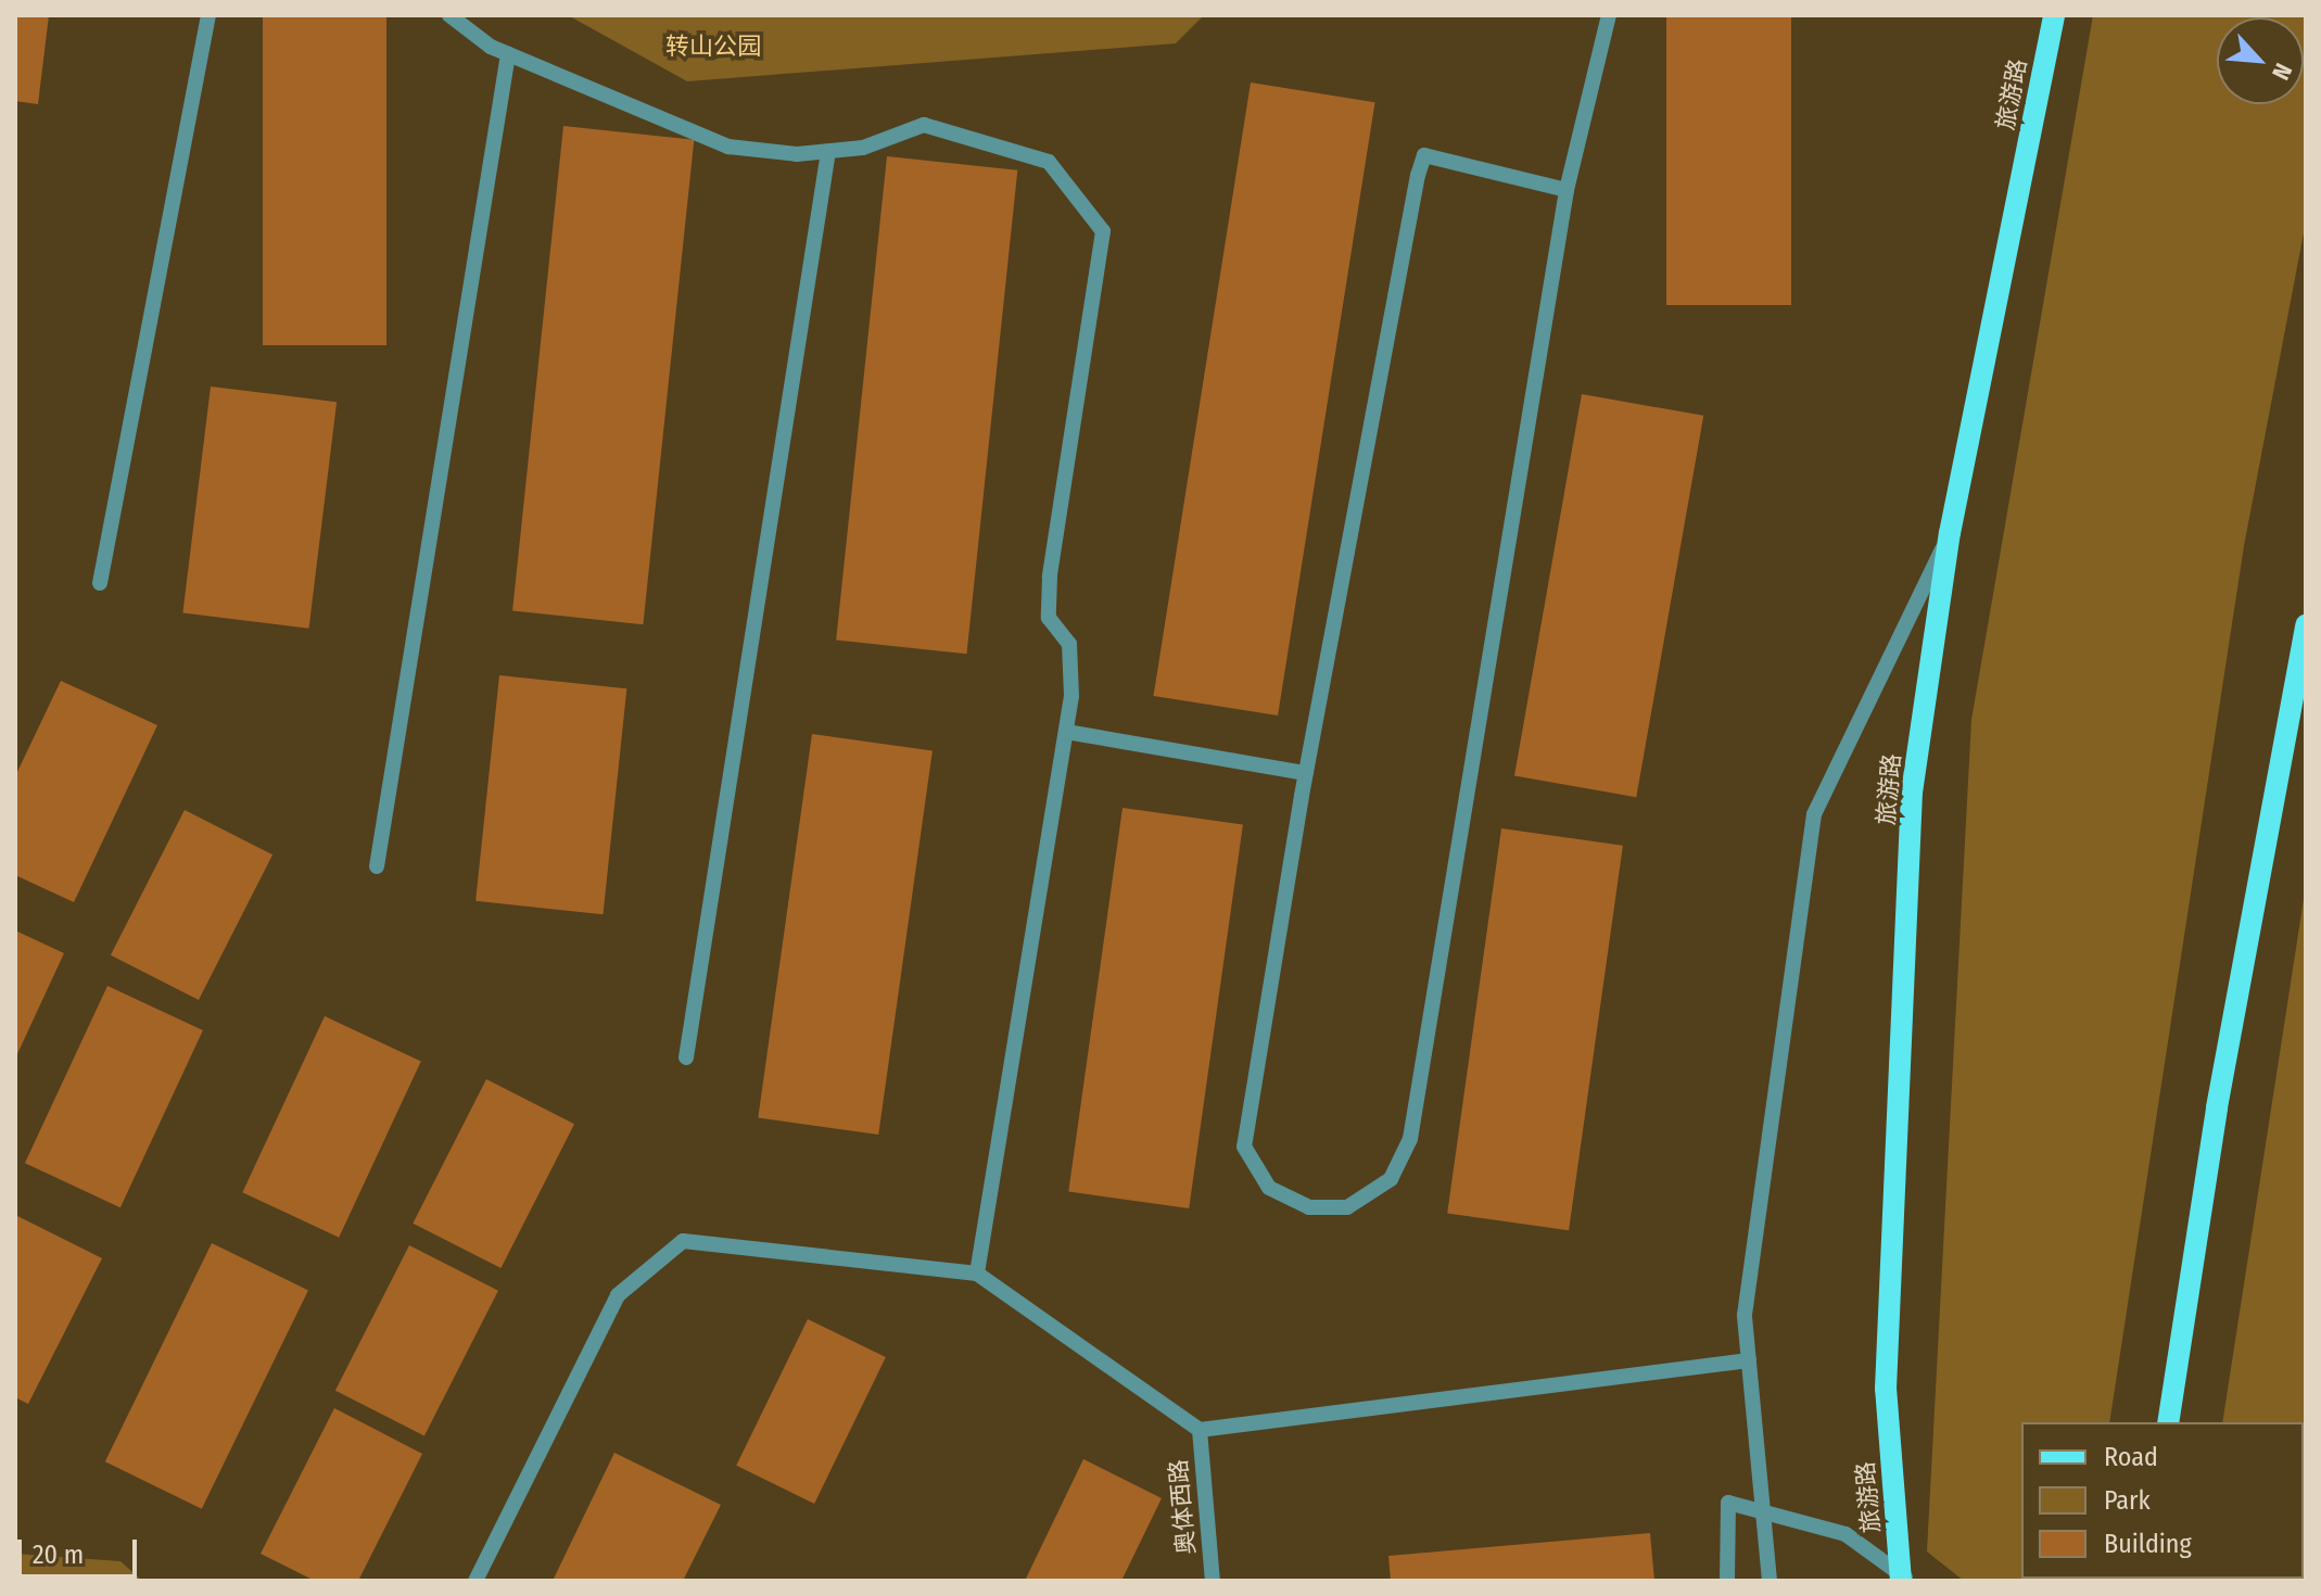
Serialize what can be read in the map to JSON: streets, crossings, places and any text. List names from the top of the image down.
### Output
{
  "streets": {
    "main road": ["旅游路"],
    "street": ["奥体西路"]
  },
  "parks": ["转山公园"],
  "legend": ["Road", "Park", "Building"],
  "scale_bar": "20 m",
  "north": "bottom right"
}
